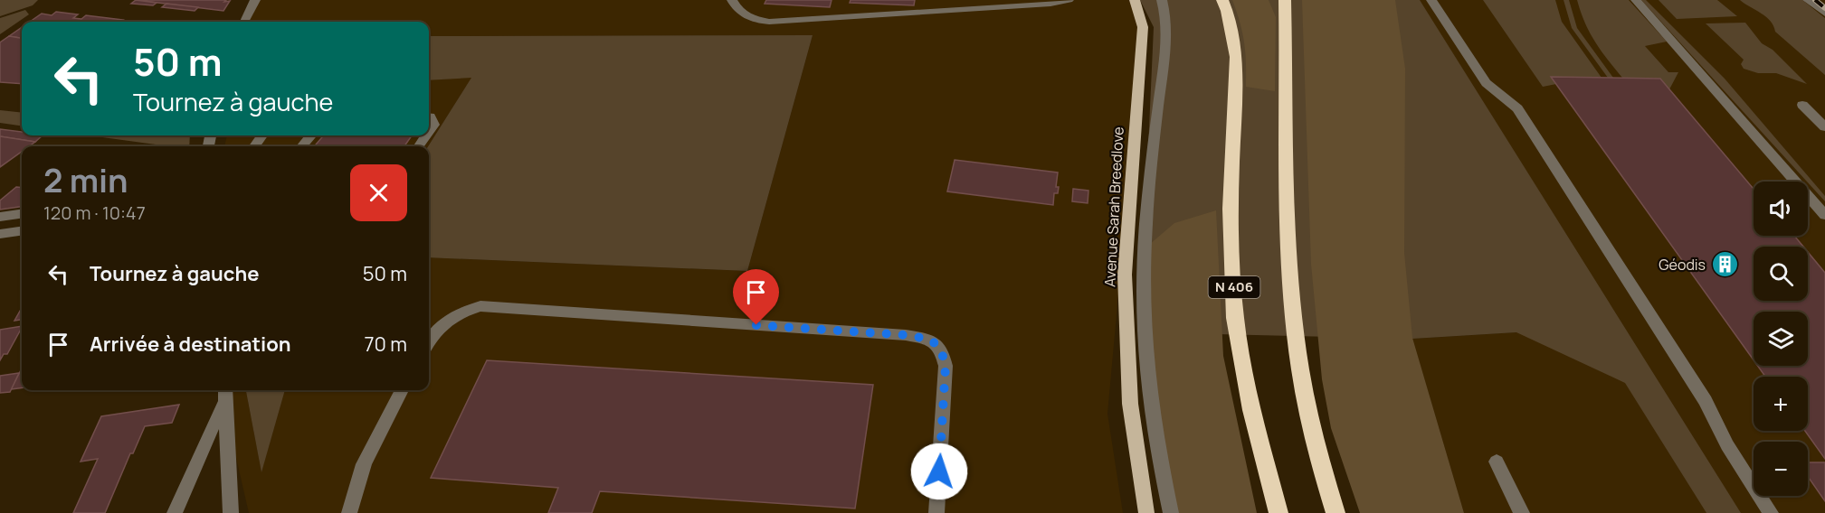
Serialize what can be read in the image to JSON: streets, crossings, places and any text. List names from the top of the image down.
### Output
{
  "streets": {
    "highway": ["N 406"],
    "main road": ["Avenue Sarah Breedlove"]
  },
  "places": {
    "building": ["Géodis"]
  },
  "page": {
    "turn": ["50 m", "Tournez à gauche"],
    "heading": ["2 min", "120 m · 10:47"],
    "map_buttons": ["+", "−"],
    "list": [
      {
        "name": "Tournez à gauche",
        "value": "50 m"
      },
      {
        "name": "Arrivée à destination",
        "value": "70 m"
      }
    ]
  }
}
